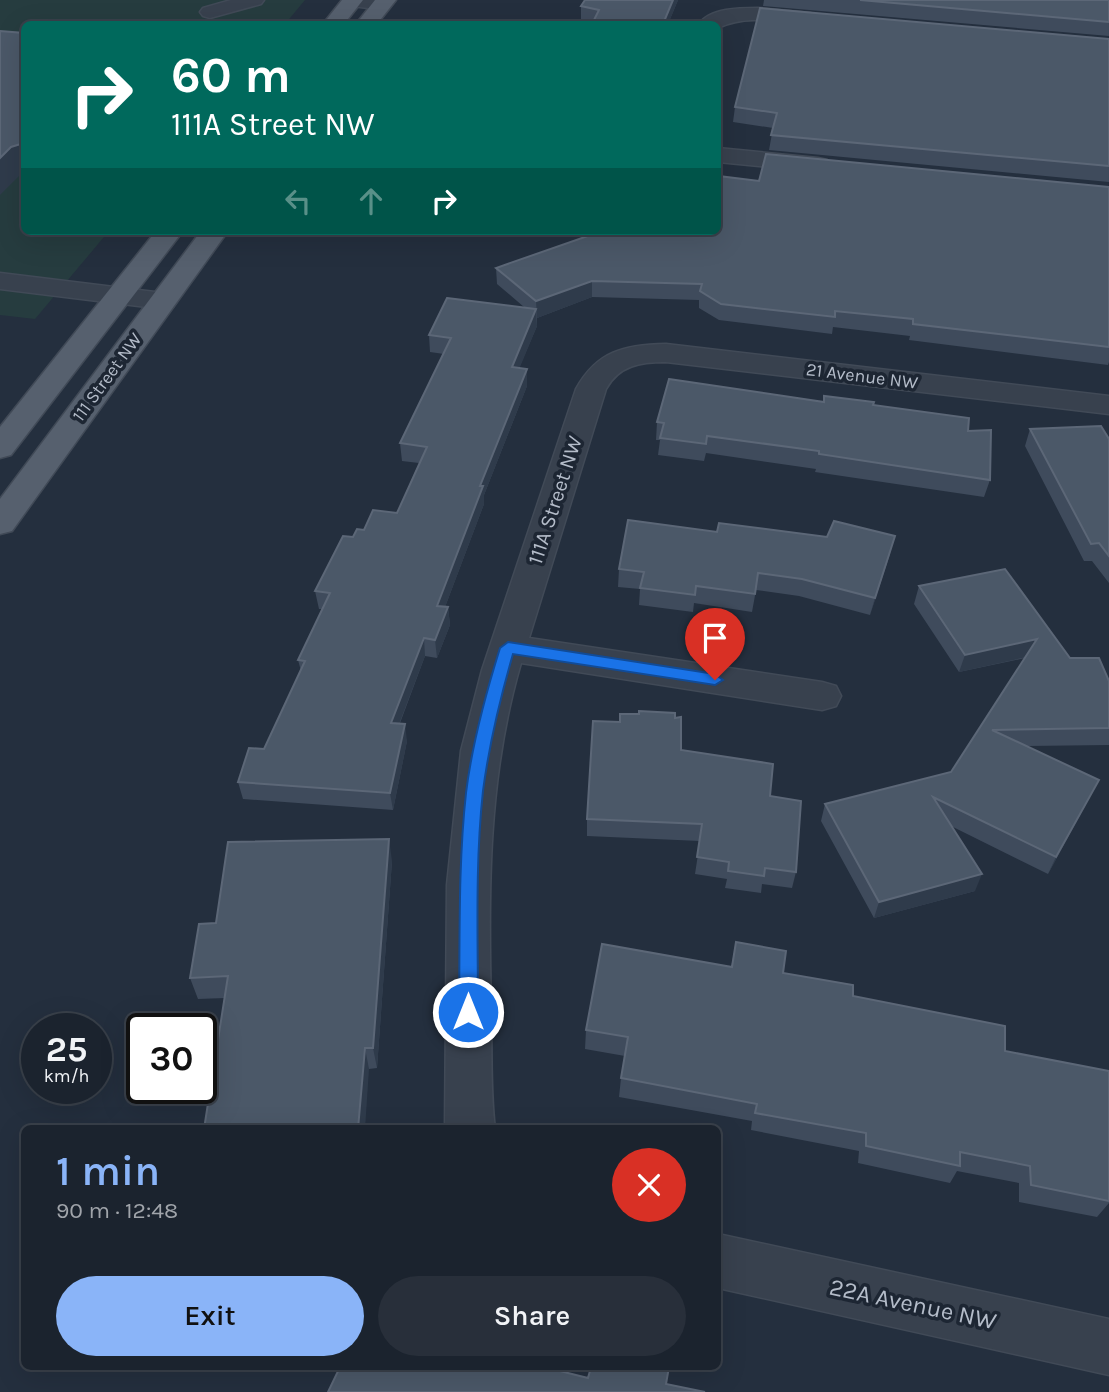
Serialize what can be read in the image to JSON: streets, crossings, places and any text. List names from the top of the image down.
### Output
{
  "streets": {
    "main road": ["111 Street NW"],
    "street": ["21 Avenue NW", "111A Street NW", "22A Avenue NW"]
  },
  "crossings": [
    ["21 Avenue NW", "111A Street NW"]
  ],
  "page": {
    "turn": ["60 m", "111A Street NW"],
    "speed": "25 km/h",
    "limit": "30",
    "heading": ["1 min", "90 m · 12:48"],
    "buttons": ["Exit", "Share"]
  }
}
